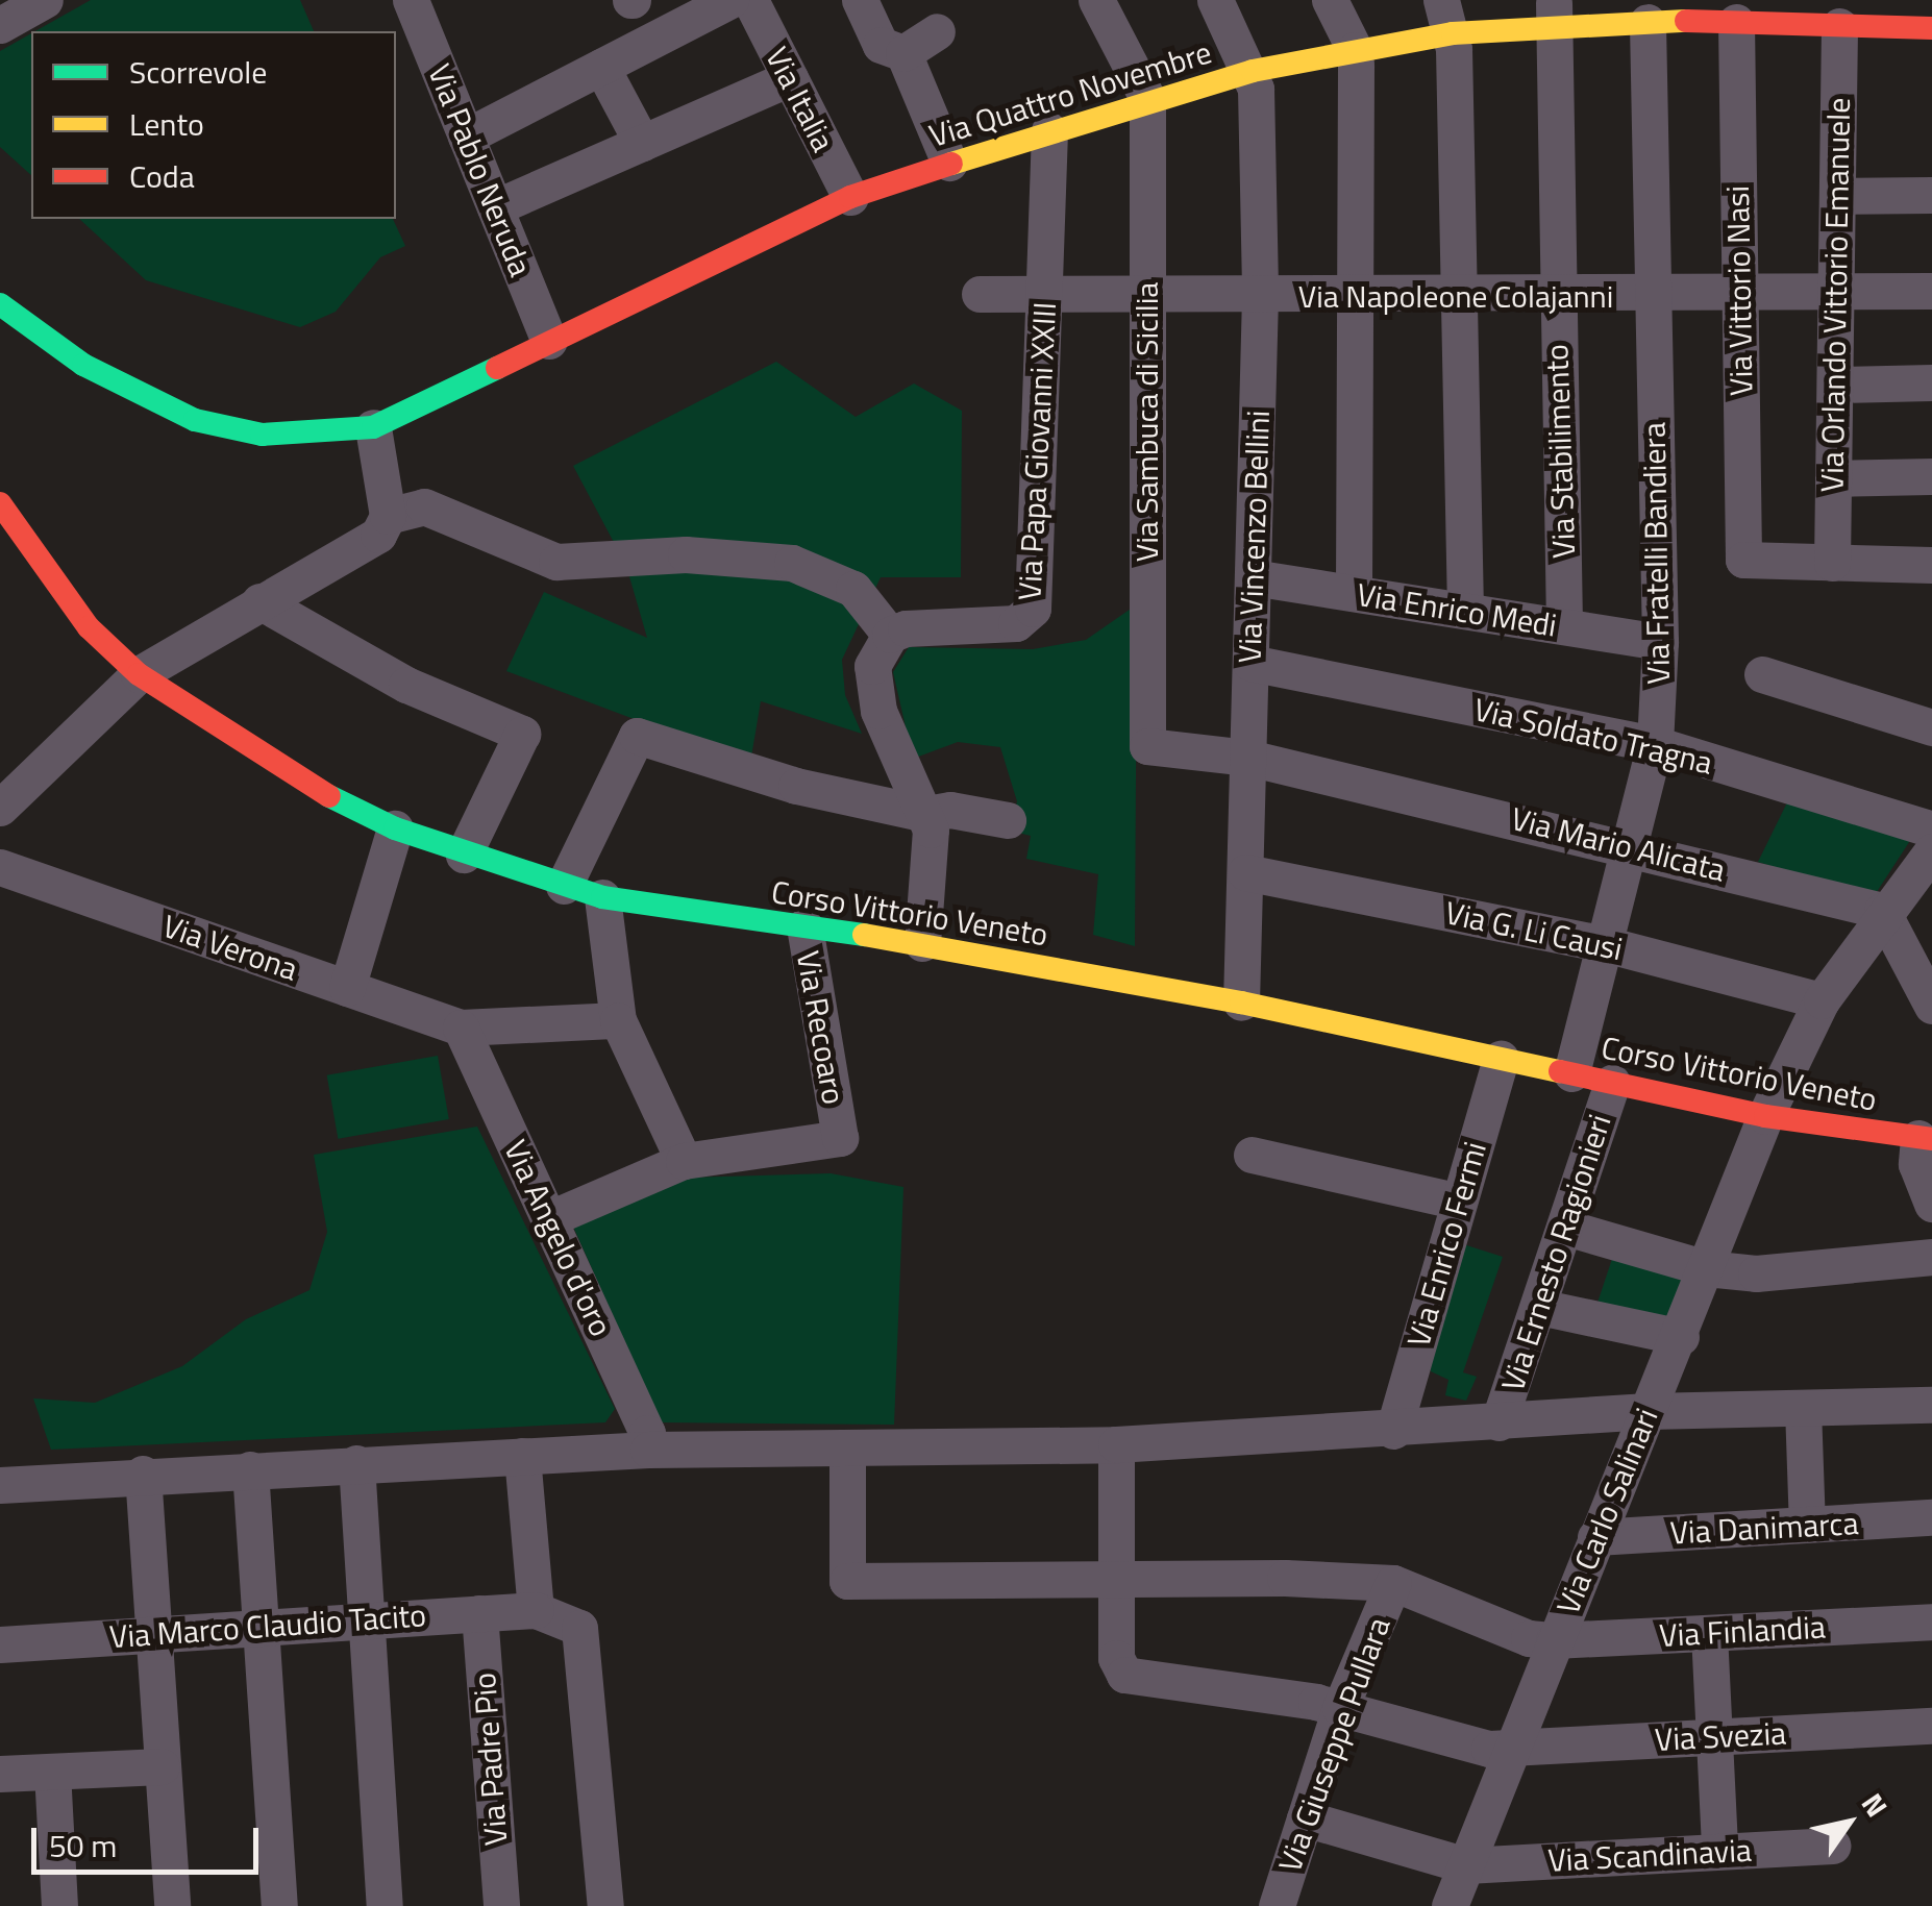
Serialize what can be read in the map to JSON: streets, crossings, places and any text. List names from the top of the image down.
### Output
{
  "streets": {
    "main road": ["Via Quattro Novembre", "Corso Vittorio Veneto"],
    "street": [
      "Via Italia",
      "Via Pablo Neruda",
      "Via Vittorio Nasi",
      "Via Orlando Vittorio Emanuele",
      "Via Napoleone Colajanni",
      "Via Sambuca di Sicilia",
      "Via Papa Giovanni XXIII",
      "Via Stabilimento",
      "Via Vincenzo Bellini",
      "Via Fratelli Bandiera",
      "Via Enrico Medi",
      "Via Soldato Tragna",
      "Via Mario Alicata",
      "Via G. Li Causi",
      "Via Verona",
      "Via Recoaro",
      "Via Angelo d'oro",
      "Via Enrico Fermi",
      "Via Ernesto Ragionieri",
      "Via Carlo Salinari",
      "Via Danimarca",
      "Via Marco Claudio Tacito",
      "Via Finlandia",
      "Via Svezia",
      "Via Giuseppe Pullara",
      "Via Padre Pio",
      "Via Scandinavia"
    ]
  },
  "crossings": [
    ["Via Quattro Novembre", "Via Italia"],
    ["Via Quattro Novembre", "Via Pablo Neruda"],
    ["Via Quattro Novembre", "Via Vittorio Nasi"],
    ["Via Quattro Novembre", "Via Orlando Vittorio Emanuele"],
    ["Via Quattro Novembre", "Via Sambuca di Sicilia"],
    ["Via Quattro Novembre", "Via Papa Giovanni XXIII"],
    ["Via Quattro Novembre", "Via Stabilimento"],
    ["Via Quattro Novembre", "Via Vincenzo Bellini"],
    ["Via Quattro Novembre", "Via Fratelli Bandiera"],
    ["Via Vittorio Nasi", "Via Orlando Vittorio Emanuele"],
    ["Via Vittorio Nasi", "Via Napoleone Colajanni"],
    ["Via Orlando Vittorio Emanuele", "Via Napoleone Colajanni"],
    ["Via Napoleone Colajanni", "Via Sambuca di Sicilia"],
    ["Via Napoleone Colajanni", "Via Papa Giovanni XXIII"],
    ["Via Napoleone Colajanni", "Via Stabilimento"],
    ["Via Napoleone Colajanni", "Via Vincenzo Bellini"],
    ["Via Napoleone Colajanni", "Via Fratelli Bandiera"],
    ["Via Sambuca di Sicilia", "Via Mario Alicata"],
    ["Via Stabilimento", "Via Enrico Medi"],
    ["Via Vincenzo Bellini", "Via Enrico Medi"],
    ["Via Vincenzo Bellini", "Via Soldato Tragna"],
    ["Via Vincenzo Bellini", "Via Mario Alicata"],
    ["Via Vincenzo Bellini", "Corso Vittorio Veneto"],
    ["Via Vincenzo Bellini", "Via G. Li Causi"],
    ["Via Fratelli Bandiera", "Via Enrico Medi"],
    ["Via Fratelli Bandiera", "Via Soldato Tragna"],
    ["Via Fratelli Bandiera", "Via Mario Alicata"],
    ["Via Fratelli Bandiera", "Corso Vittorio Veneto"],
    ["Via Fratelli Bandiera", "Via G. Li Causi"],
    ["Via Mario Alicata", "Via Carlo Salinari"],
    ["Corso Vittorio Veneto", "Via Recoaro"],
    ["Corso Vittorio Veneto", "Via Enrico Fermi"],
    ["Corso Vittorio Veneto", "Via Ernesto Ragionieri"],
    ["Corso Vittorio Veneto", "Via Carlo Salinari"],
    ["Via G. Li Causi", "Via Carlo Salinari"],
    ["Via Verona", "Via Angelo d'oro"],
    ["Via Recoaro", "Via Angelo d'oro"],
    ["Via Carlo Salinari", "Via Danimarca"],
    ["Via Carlo Salinari", "Via Finlandia"],
    ["Via Carlo Salinari", "Via Svezia"],
    ["Via Carlo Salinari", "Via Scandinavia"],
    ["Via Marco Claudio Tacito", "Via Padre Pio"],
    ["Via Finlandia", "Via Svezia"],
    ["Via Finlandia", "Via Giuseppe Pullara"],
    ["Via Svezia", "Via Giuseppe Pullara"],
    ["Via Giuseppe Pullara", "Via Scandinavia"]
  ],
  "legend": ["Scorrevole", "Lento", "Coda"],
  "scale_bar": "50 m",
  "north": "top right"
}
